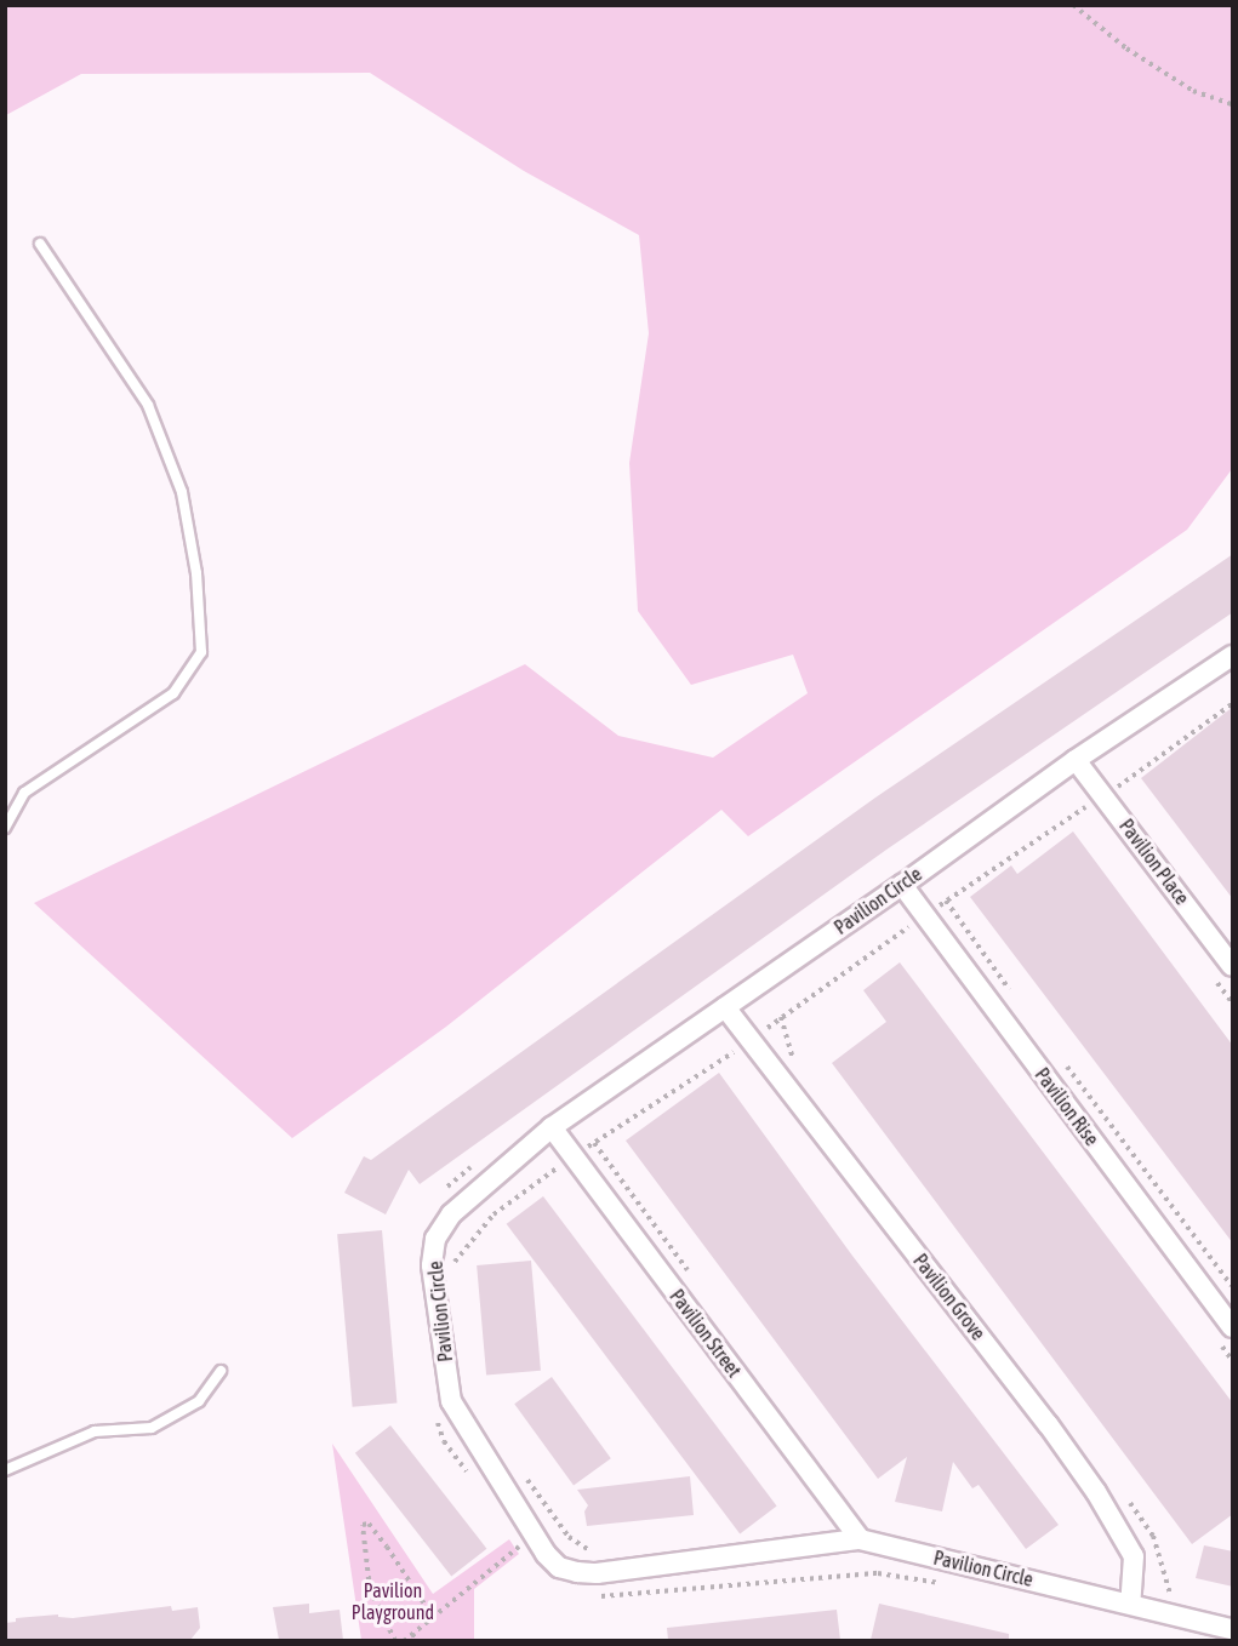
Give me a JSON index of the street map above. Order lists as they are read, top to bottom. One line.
{"streets":{"street":["Pavilion Place","Pavilion Circle","Pavilion Rise","Pavilion Grove","Pavilion Street"]},"crossings":[["Pavilion Place","Pavilion Circle"],["Pavilion Circle","Pavilion Rise"],["Pavilion Circle","Pavilion Grove"],["Pavilion Circle","Pavilion Street"]],"parks":["Pavilion Playground"]}
